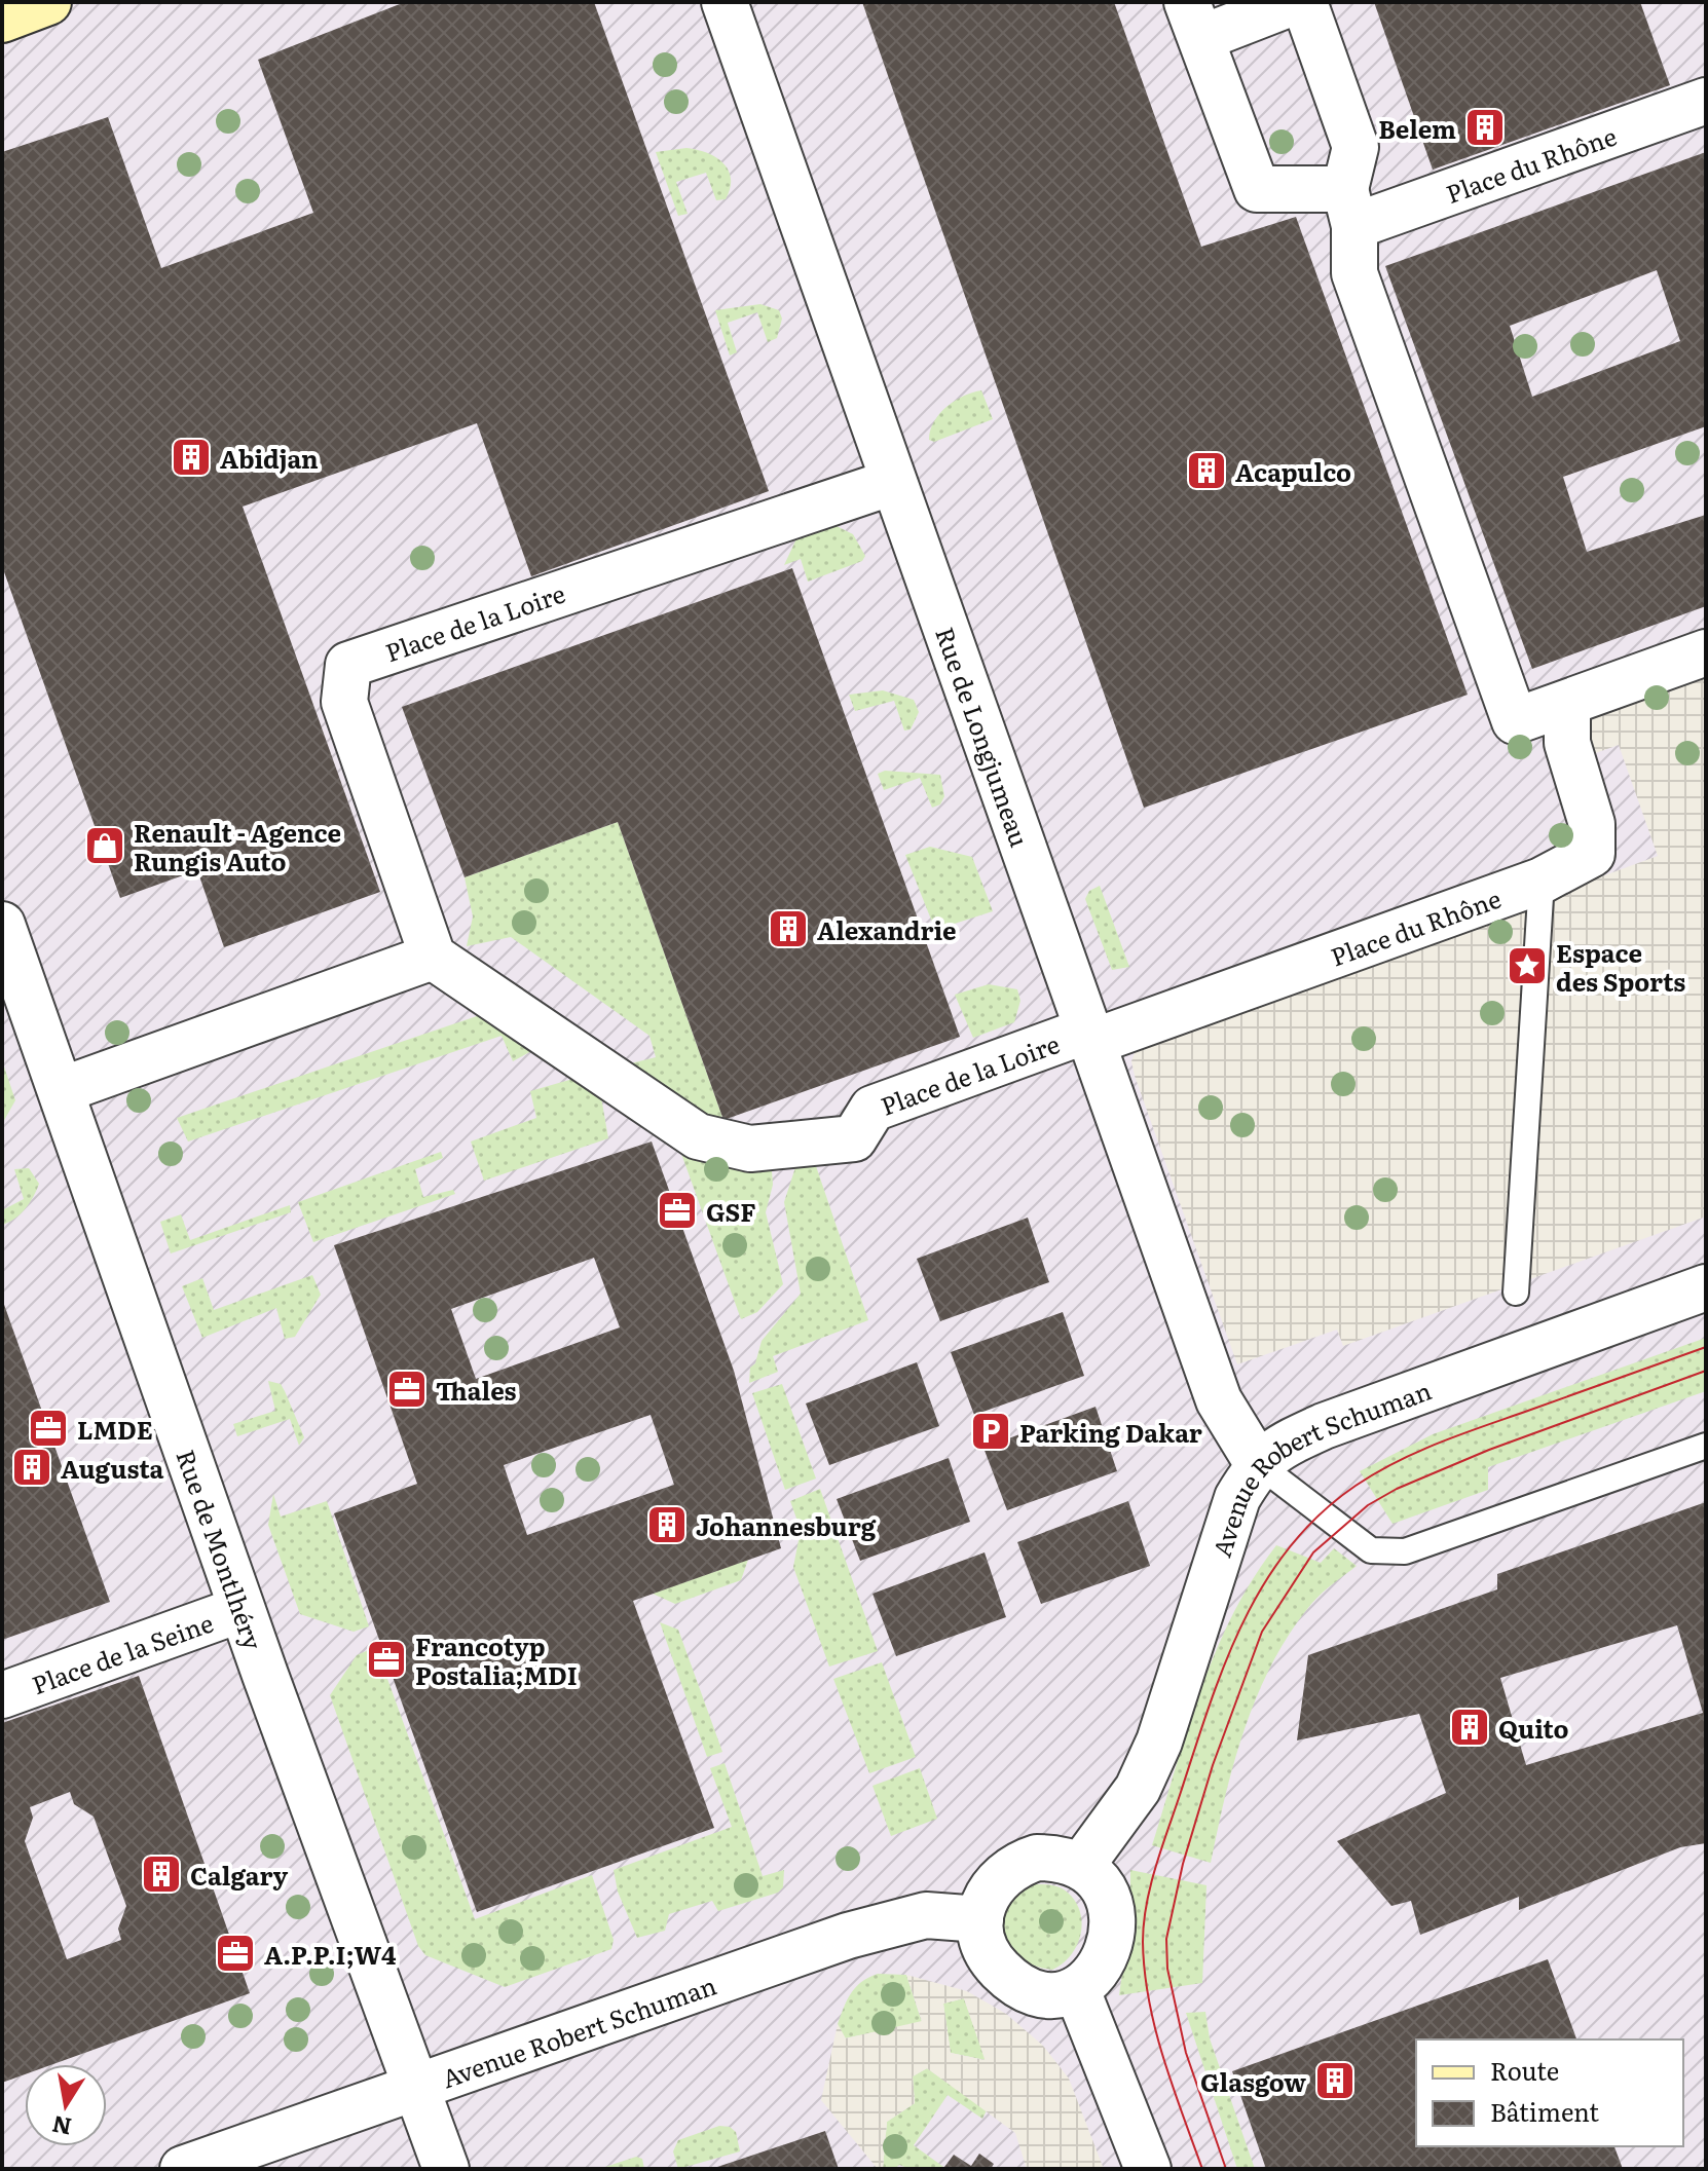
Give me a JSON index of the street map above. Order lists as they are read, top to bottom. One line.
{"streets":{"street":["Place du Rhône","Place de la Loire","Rue de Longjumeau","Avenue Robert Schuman","Rue de Montlhéry","Place de la Seine"]},"crossings":[["Place du Rhône","Place de la Loire"],["Place du Rhône","Rue de Longjumeau"],["Place de la Loire","Rue de Longjumeau"],["Rue de Longjumeau","Avenue Robert Schuman"],["Avenue Robert Schuman","Rue de Montlhéry"],["Rue de Montlhéry","Place de la Seine"]],"places":{"building":["Belem","Abidjan","Acapulco","Alexandrie","Augusta","Johannesburg","Quito","Calgary","Glasgow"],"shop":["Renault - Agence Rungis Auto"],"place":["Espace des Sports"],"office":["GSF","Thales","LMDE","Francotyp Postalia;MDI","A.P.P.I;W4"],"parking":["Parking Dakar"]},"legend":["Route","Bâtiment"],"north":"bottom"}
